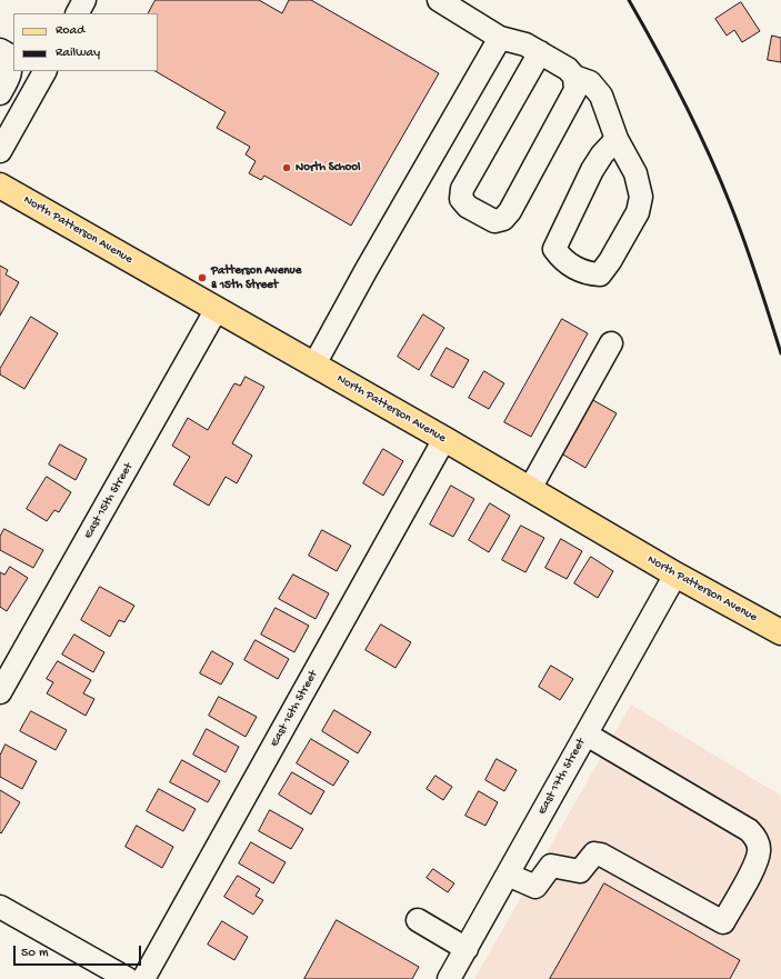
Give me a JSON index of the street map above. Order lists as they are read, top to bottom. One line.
{"streets":{"main road":["North Patterson Avenue"],"street":["East 15th Street","East 16th Street","East 17th Street"]},"crossings":[["North Patterson Avenue","East 15th Street"],["North Patterson Avenue","East 16th Street"],["North Patterson Avenue","East 17th Street"]],"places":["North School","Patterson Avenue & 15th Street"],"legend":["Road","Railway"],"scale_bar":"50 m"}
